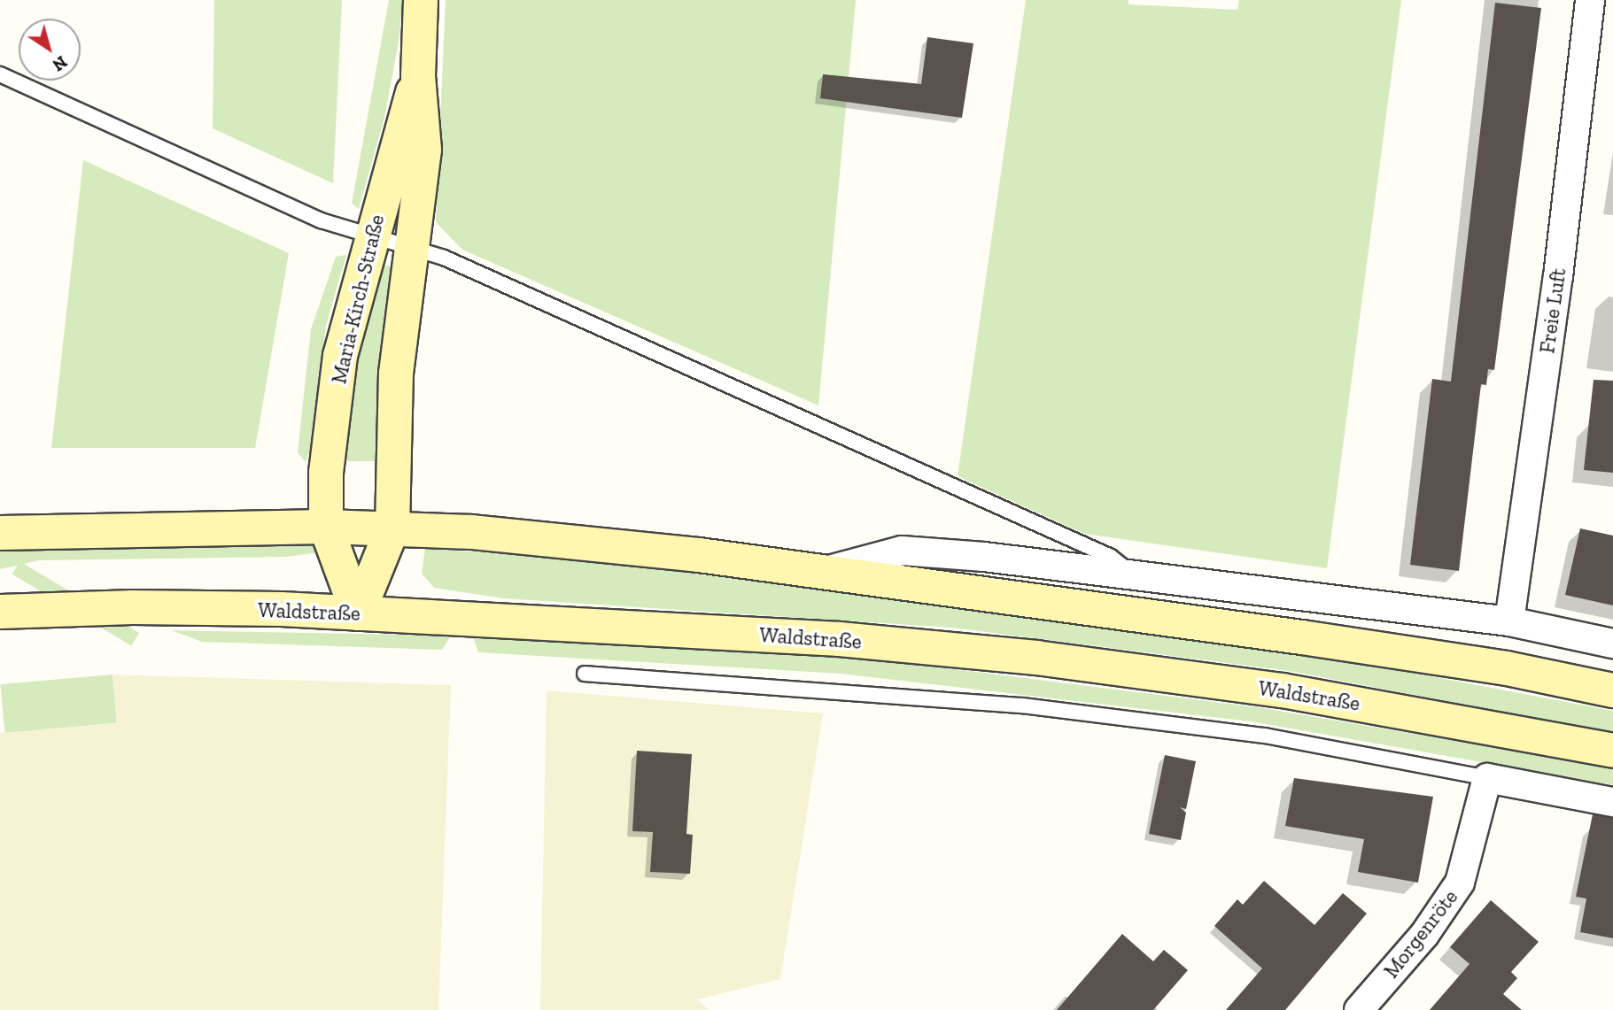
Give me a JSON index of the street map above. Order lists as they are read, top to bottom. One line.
{"streets":{"main road":["Maria-Kirch-Straße","Waldstraße"],"street":["Freie Luft","Morgenröte"]},"north":"bottom right"}
